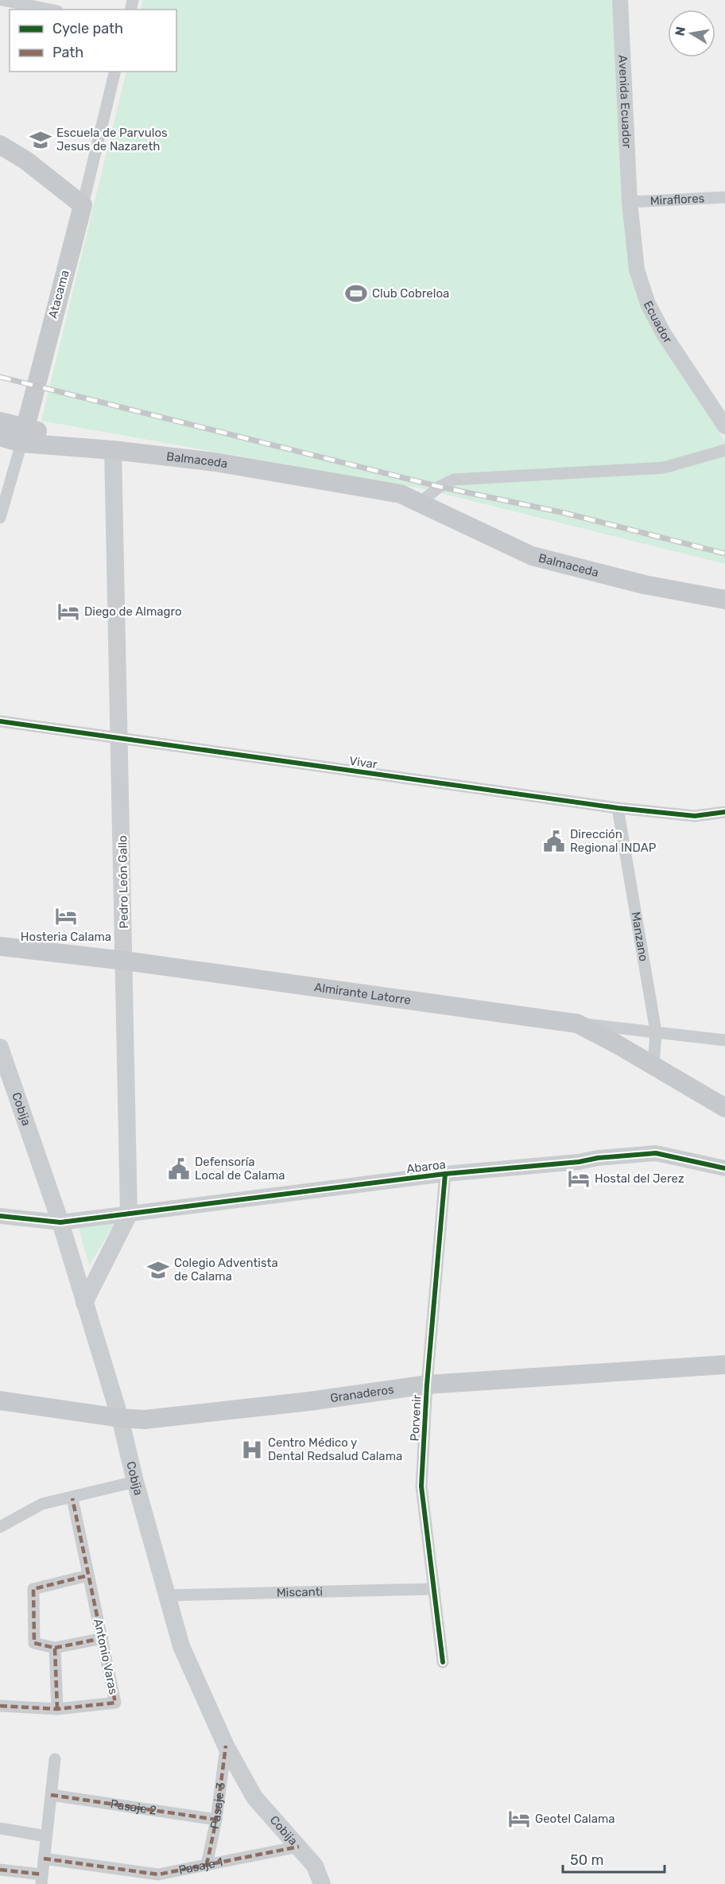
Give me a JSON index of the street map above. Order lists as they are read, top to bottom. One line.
{"streets":{"main road":["Atacama","Balmaceda","Pedro León Gallo","Almirante Latorre","Cobija","Granaderos"],"street":["Avenida Ecuador","Miraflores","Ecuador","Vivar","Manzano","Abaroa","Porvenir","Miscanti","Antonio Varas","Pasaje 3","Pasaje 2","Pasaje 1"]},"crossings":[["Avenida Ecuador","Miraflores"],["Avenida Ecuador","Ecuador"],["Miraflores","Ecuador"],["Atacama","Balmaceda"],["Balmaceda","Pedro León Gallo"],["Vivar","Pedro León Gallo"],["Vivar","Manzano"],["Pedro León Gallo","Almirante Latorre"],["Pedro León Gallo","Cobija"],["Pedro León Gallo","Abaroa"],["Manzano","Almirante Latorre"],["Cobija","Abaroa"],["Cobija","Granaderos"],["Cobija","Miscanti"],["Cobija","Pasaje 3"],["Cobija","Pasaje 1"],["Abaroa","Porvenir"],["Granaderos","Porvenir"],["Porvenir","Miscanti"],["Pasaje 3","Pasaje 2"],["Pasaje 3","Pasaje 1"]],"places":{"school or university":["Escuela de Parvulos Jesus de Nazareth","Colegio Adventista de Calama"],"sports":["Club Cobreloa"],"hotel":["Diego de Almagro","Hosteria Calama","Hostal del Jerez","Geotel Calama"],"public building":["Dirección Regional INDAP","Defensoría Local de Calama"],"hospital":["Centro Médico y Dental Redsalud Calama"]},"legend":["Cycle path","Path"],"scale_bar":"50 m","north":"left"}
